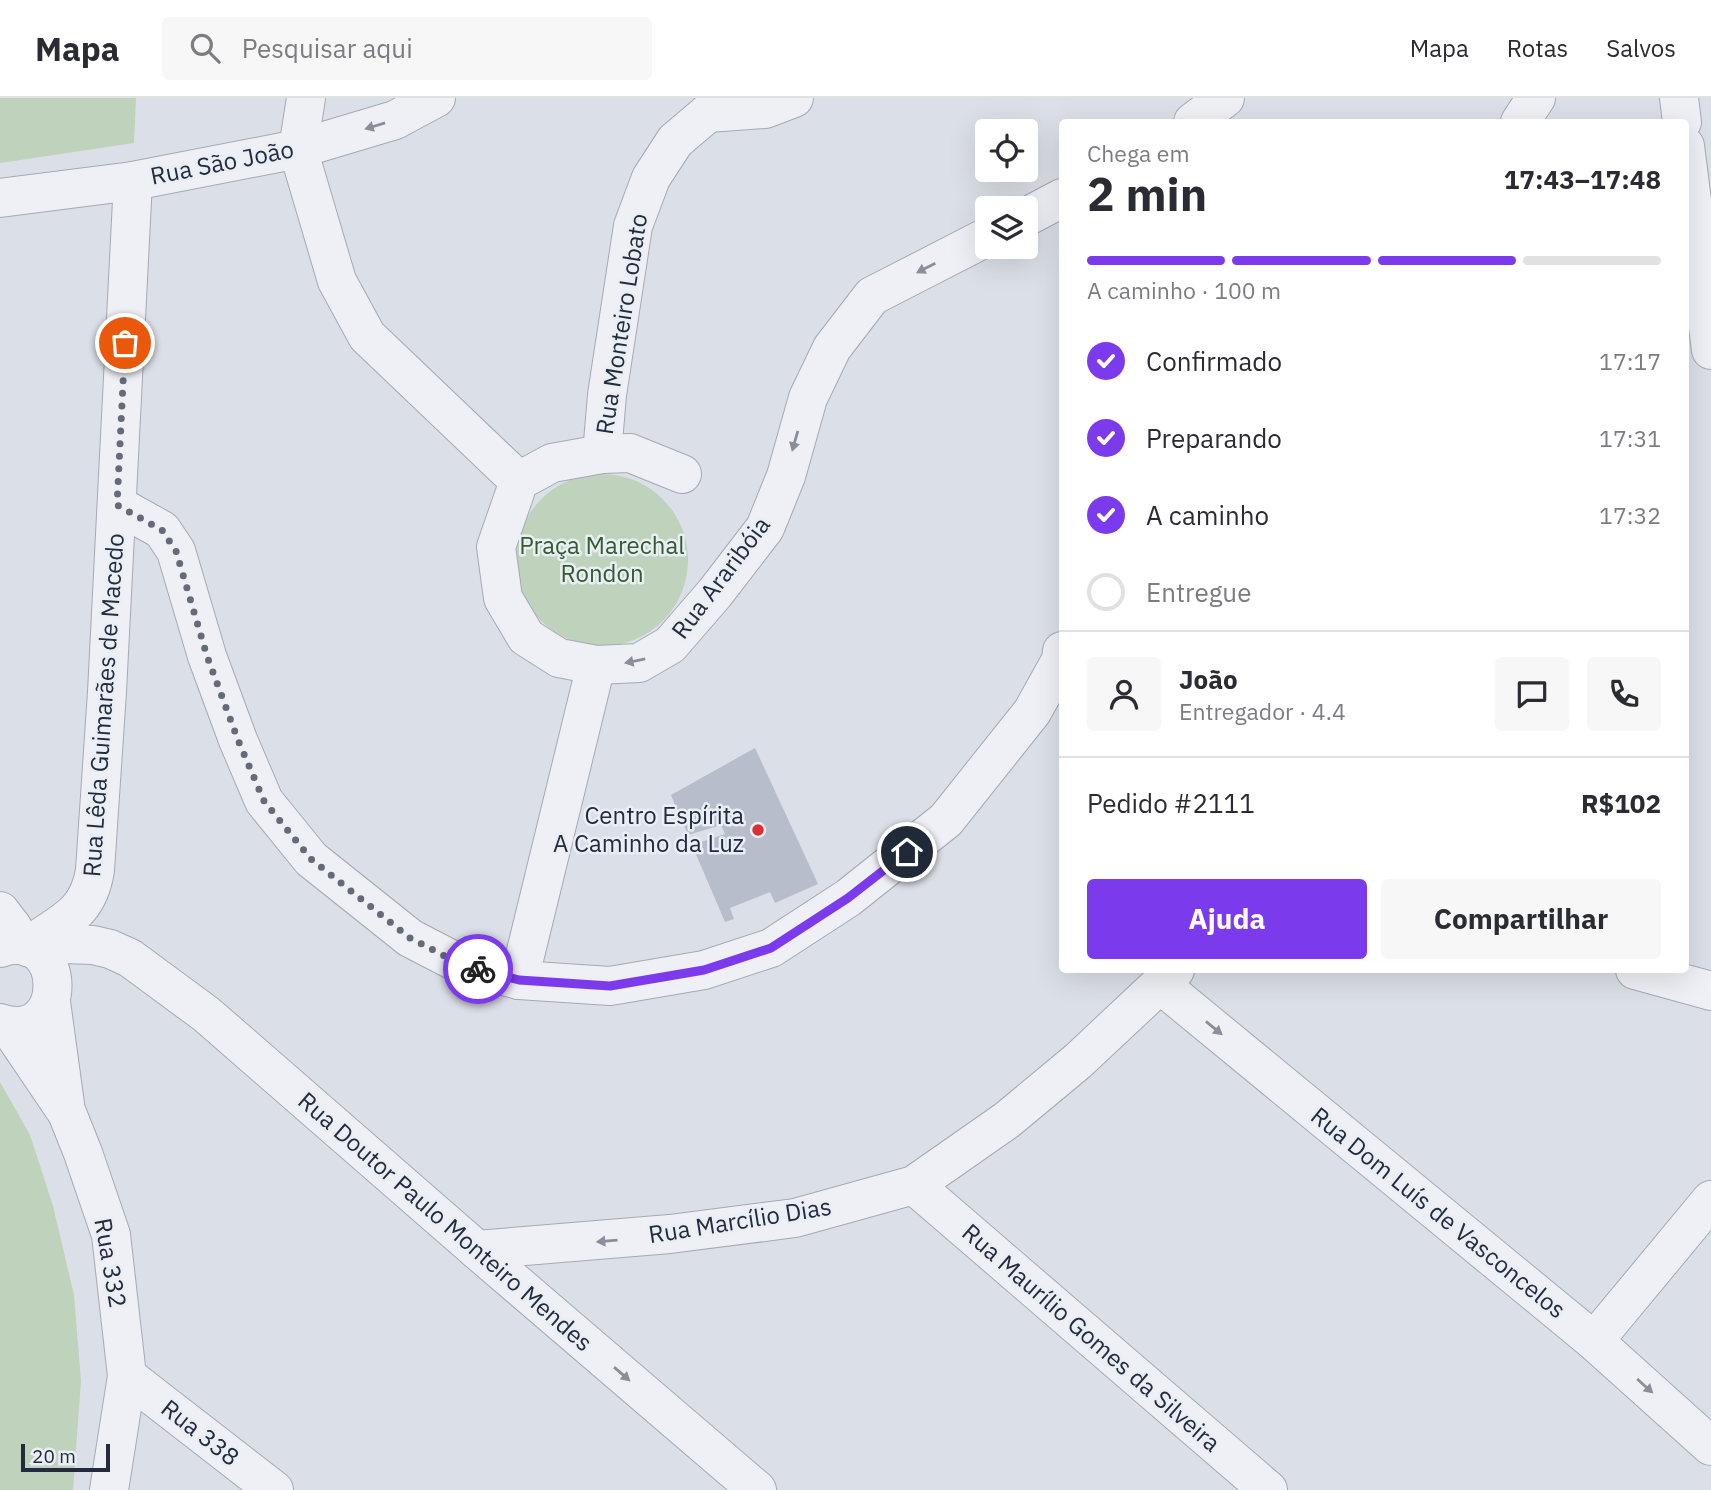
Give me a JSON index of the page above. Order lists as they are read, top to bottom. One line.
{"streets":{"street":["Rua São João","Rua Monteiro Lobato","Rua Araribóia","Rua Lêda Guimarães de Macedo","Rua Dom Luís de Vasconcelos","Rua Marcílio Dias","Rua Doutor Paulo Monteiro Mendes","Rua 332","Rua Maurílio Gomes da Silveira","Rua 338"]},"crossings":[["Rua São João","Rua Lêda Guimarães de Macedo"],["Rua Lêda Guimarães de Macedo","Rua Doutor Paulo Monteiro Mendes"],["Rua Lêda Guimarães de Macedo","Rua 332"],["Rua Dom Luís de Vasconcelos","Rua Marcílio Dias"],["Rua Marcílio Dias","Rua Doutor Paulo Monteiro Mendes"],["Rua Marcílio Dias","Rua Maurílio Gomes da Silveira"],["Rua Doutor Paulo Monteiro Mendes","Rua 332"],["Rua 332","Rua 338"]],"one_way":["Rua Araribóia","Rua Dom Luís de Vasconcelos","Rua Marcílio Dias","Rua Doutor Paulo Monteiro Mendes"],"parks":["Praça Marechal Rondon"],"places":["Centro Espírita A Caminho da Luz"],"scale_bar":"20 m","page":{"header":"Mapa","search":"Pesquisar aqui","nav":["Mapa","Rotas","Salvos"],"heading":["2 min","Chega em","17:43–17:48"],"panel":["João","Entregador · 4.4","Pedido #2111","R$102"],"bar":"A caminho · 100 m","list":[["Confirmado","17:17"],["Preparando","17:31"],["A caminho","17:32"],"Entregue"],"buttons":["Ajuda","Compartilhar"],"scale":"20 m"}}
